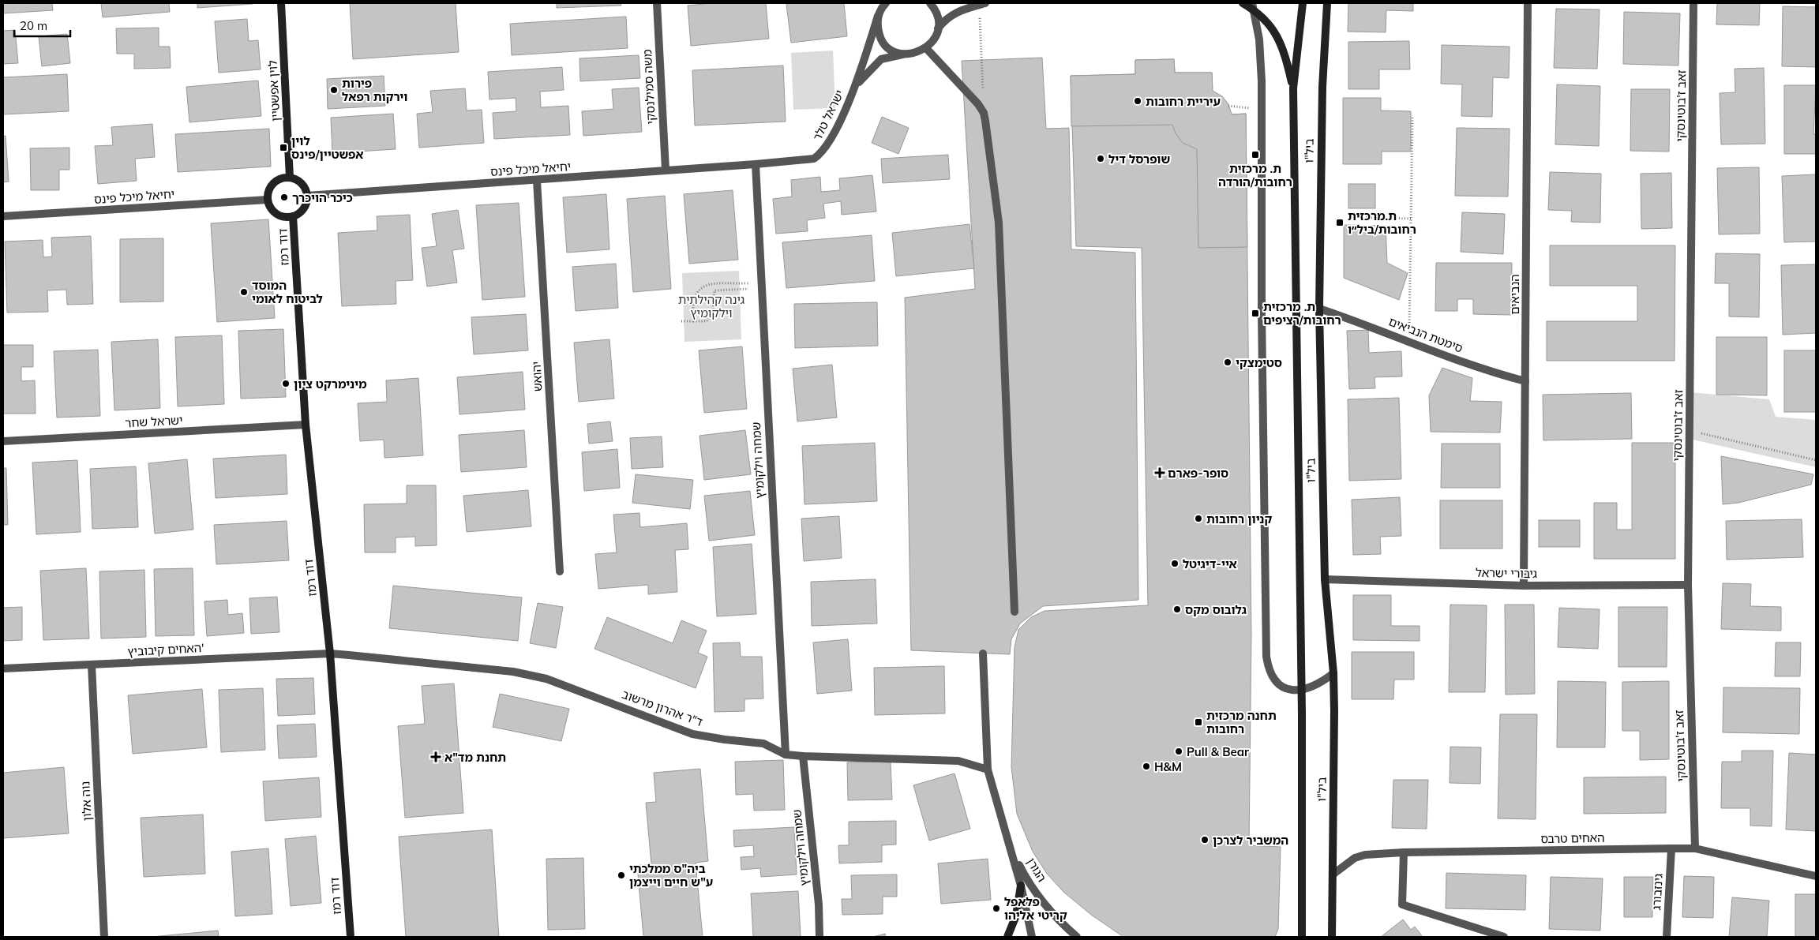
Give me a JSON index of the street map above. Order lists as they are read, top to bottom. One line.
{"streets":{"street":["משה סמילנסקי","לוין אפשטיין","זאב ז'בוטינסקי","ישראל טלר","ביל\"ו","יחיאל מיכל פינס","דוד רמז","הנביאים","סימטת הנביאים","יהואש","ישראל שחר","שמחה וילקומיץ","גיבורי ישראל","האחים קיבוביץ'","ד\"ר אהרון מרשוב","נוה אלון","האחים טרבס","הגורן","גינזבורג"]},"crossings":[["משה סמילנסקי","יחיאל מיכל פינס"],["לוין אפשטיין","יחיאל מיכל פינס"],["לוין אפשטיין","דוד רמז"],["זאב ז'בוטינסקי","גיבורי ישראל"],["זאב ז'בוטינסקי","האחים טרבס"],["ישראל טלר","יחיאל מיכל פינס"],["ישראל טלר","שמחה וילקומיץ"],["ביל\"ו","סימטת הנביאים"],["ביל\"ו","גיבורי ישראל"],["ביל\"ו","האחים טרבס"],["יחיאל מיכל פינס","דוד רמז"],["יחיאל מיכל פינס","יהואש"],["יחיאל מיכל פינס","שמחה וילקומיץ"],["דוד רמז","ישראל שחר"],["דוד רמז","האחים קיבוביץ'"],["דוד רמז","ד\"ר אהרון מרשוב"],["הנביאים","סימטת הנביאים"],["הנביאים","גיבורי ישראל"],["שמחה וילקומיץ","ד\"ר אהרון מרשוב"],["האחים קיבוביץ'","ד\"ר אהרון מרשוב"],["האחים קיבוביץ'","נוה אלון"],["ד\"ר אהרון מרשוב","הגורן"],["האחים טרבס","גינזבורג"]],"parks":["גינה קהילתית וילקומיץ"],"places":{"other":["פירות וירקות רפאל","עיריית רחובות","שופרסל דיל","כיכר הויכרך","המוסד לביטוח לאומי","סטימצקי","מינימרקט ציון","קניון רחובות","איי-דיגיטל","גלובוס מקס","Pull & Bear","H&M","המשביר לצרכן","ביה\"ס ממלכתי ע\"ש חיים וייצמן","פלאפל קריטי אליהו"],"transit":["לוין אפשטיין/פינס","ת. מרכזית רחובות/הורדה","ת.מרכזית רחובות/ביל״ו","ת. מרכזית רחובות/רציפים","תחנה מרכזית רחובות"],"health":["סופר-פארם","תחנת מד\"א"]},"scale_bar":"20 m"}
